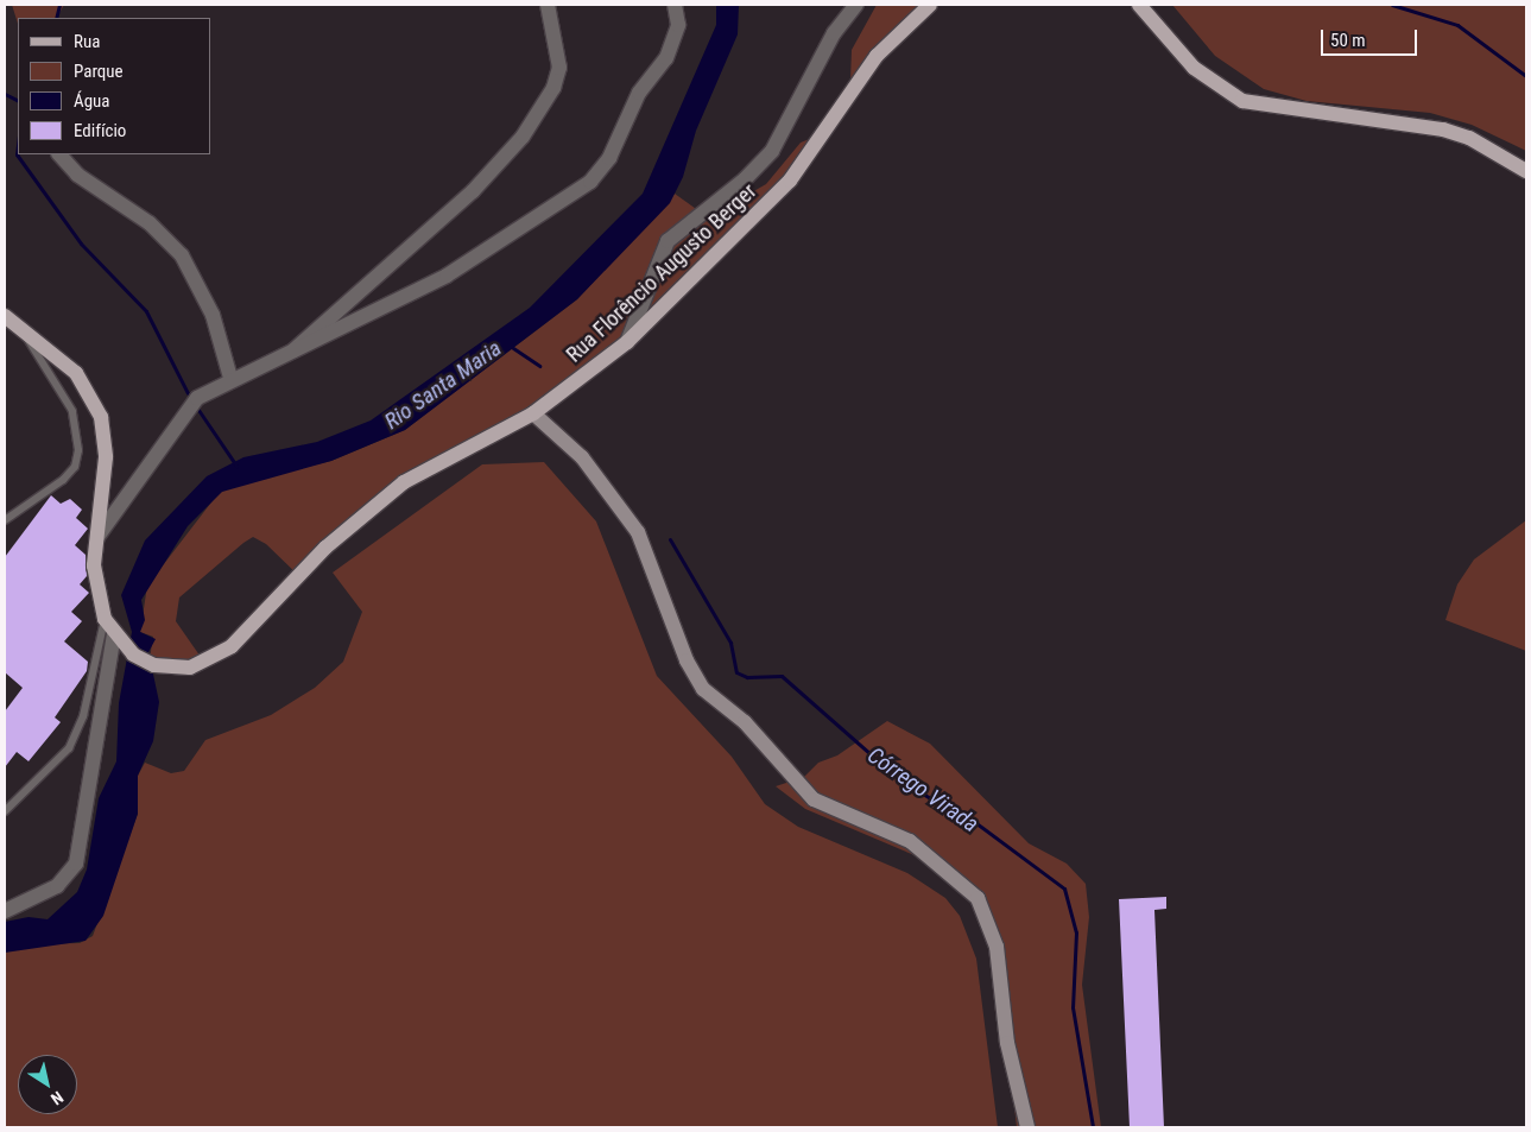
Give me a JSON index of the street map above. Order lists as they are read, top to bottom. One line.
{"streets":{"main road":["Rua Florêncio Augusto Berger"]},"water":["Rio Santa Maria","Córrego Virada"],"legend":["Rua","Parque","Água","Edifício"],"scale_bar":"50 m","north":"bottom right"}
